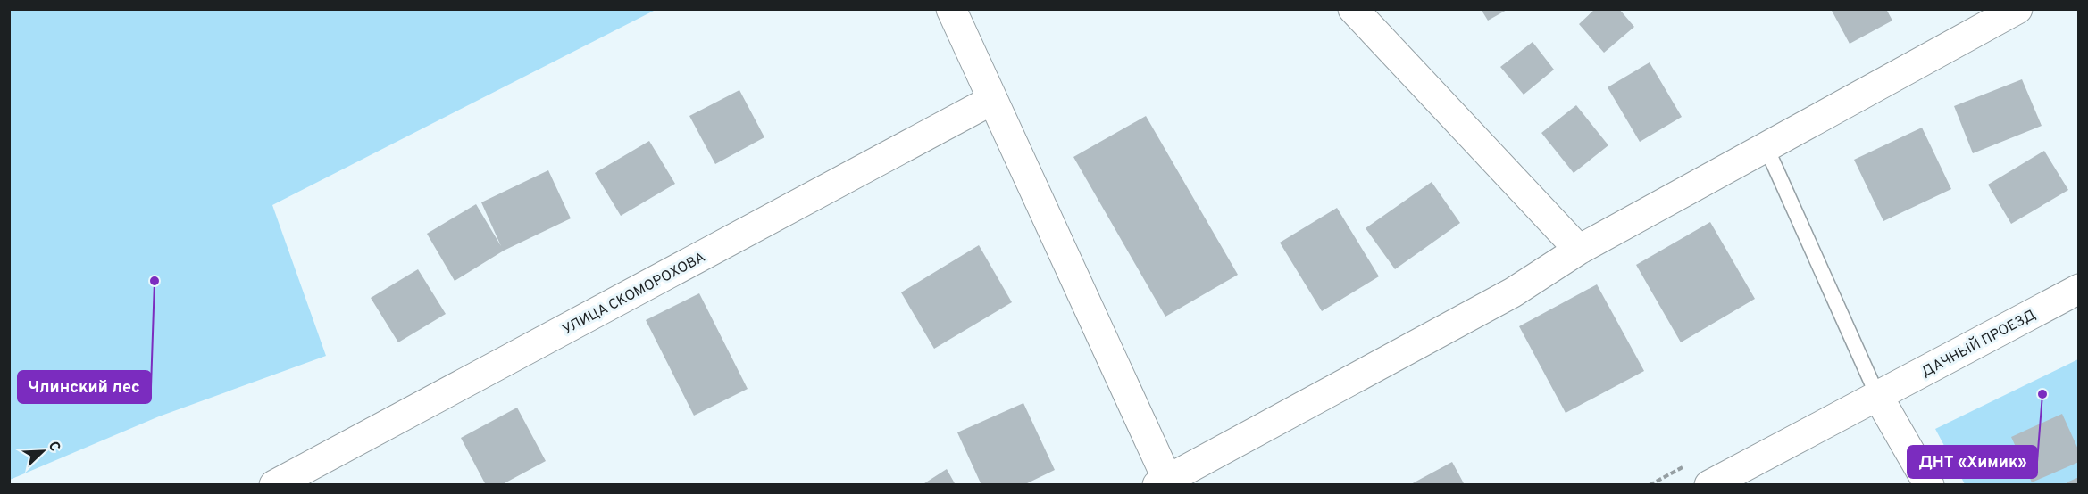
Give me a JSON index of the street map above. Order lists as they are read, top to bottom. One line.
{"streets":{"street":["УЛИЦА СКОМОРОХОВА","ДАЧНЫЙ ПРОЕЗД"]},"places":["Члинский лес","ДНТ «Химик»"],"north":"top right"}
